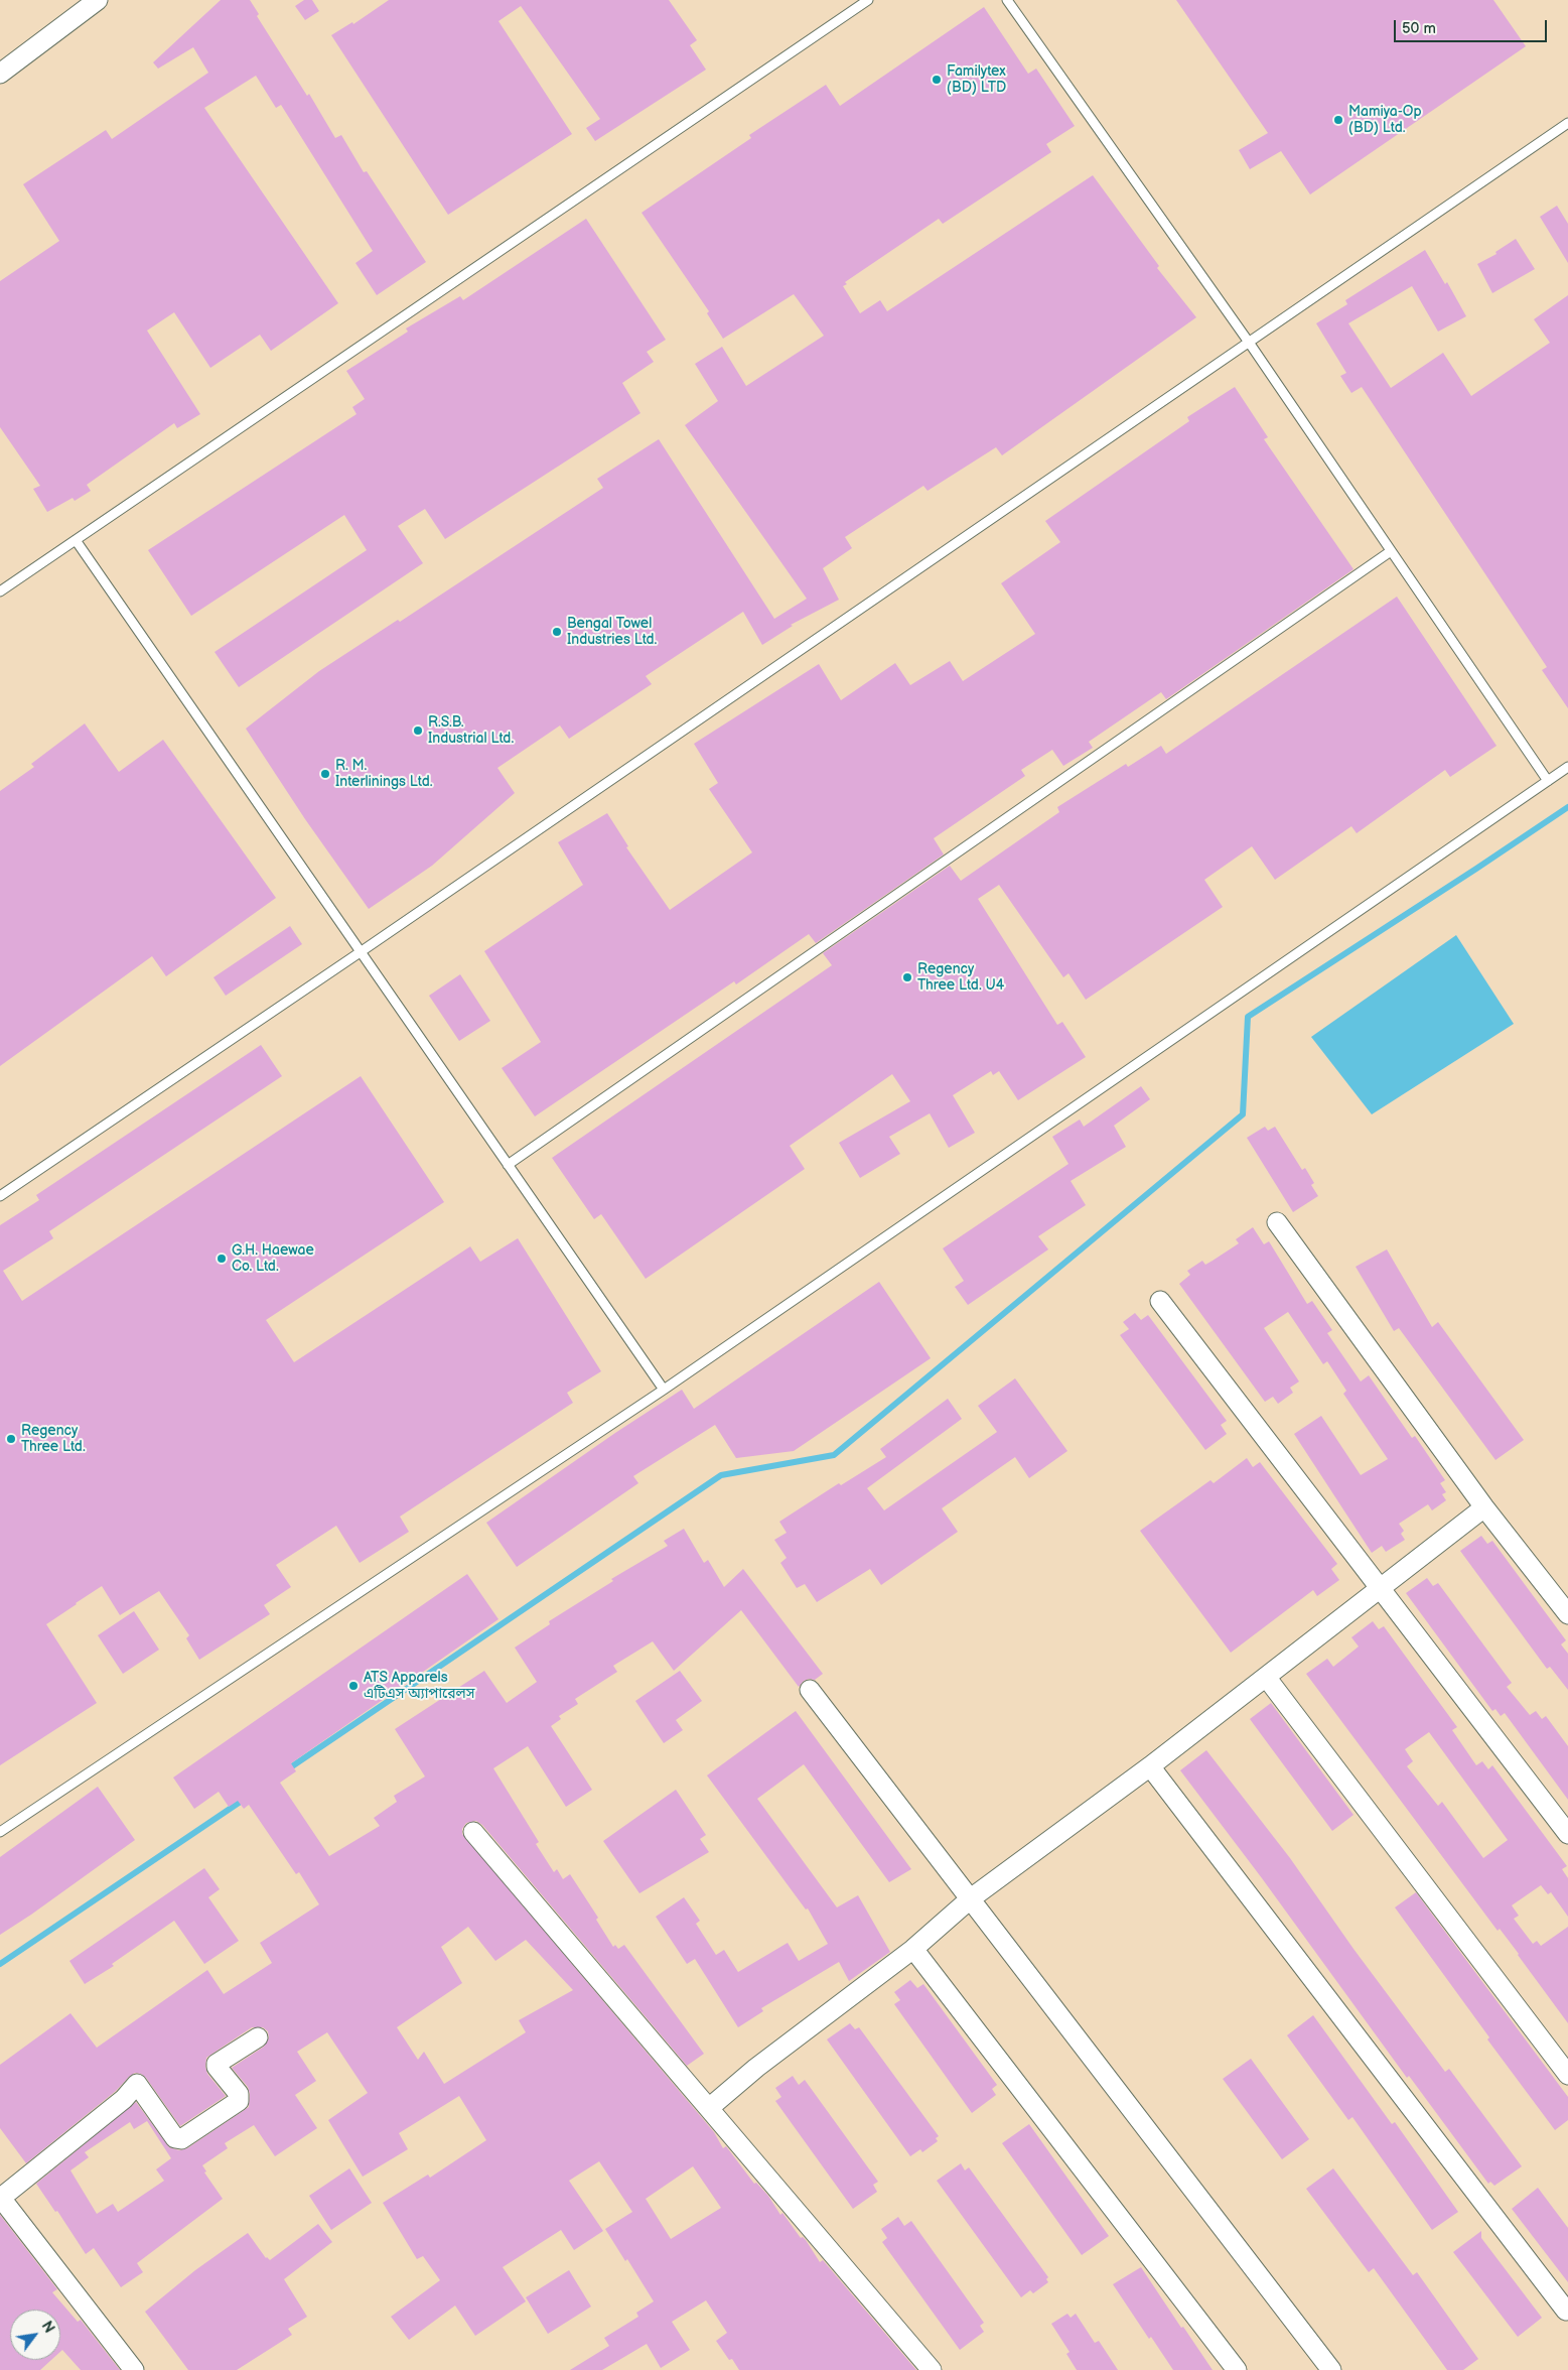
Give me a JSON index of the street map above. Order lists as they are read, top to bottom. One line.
{"places":["Familytex (BD) LTD","Mamiya-Op (BD) Ltd.","Bengal Towel Industries Ltd.","R.S.B. Industrial Ltd.","R. M. Interlinings Ltd.","Regency Three Ltd. U4","G.H. Haewae Co. Ltd.","Regency Three Ltd.","ATS Apparels এটিএস অ্যাপারেলস"],"scale_bar":"50 m","north":"top right"}
